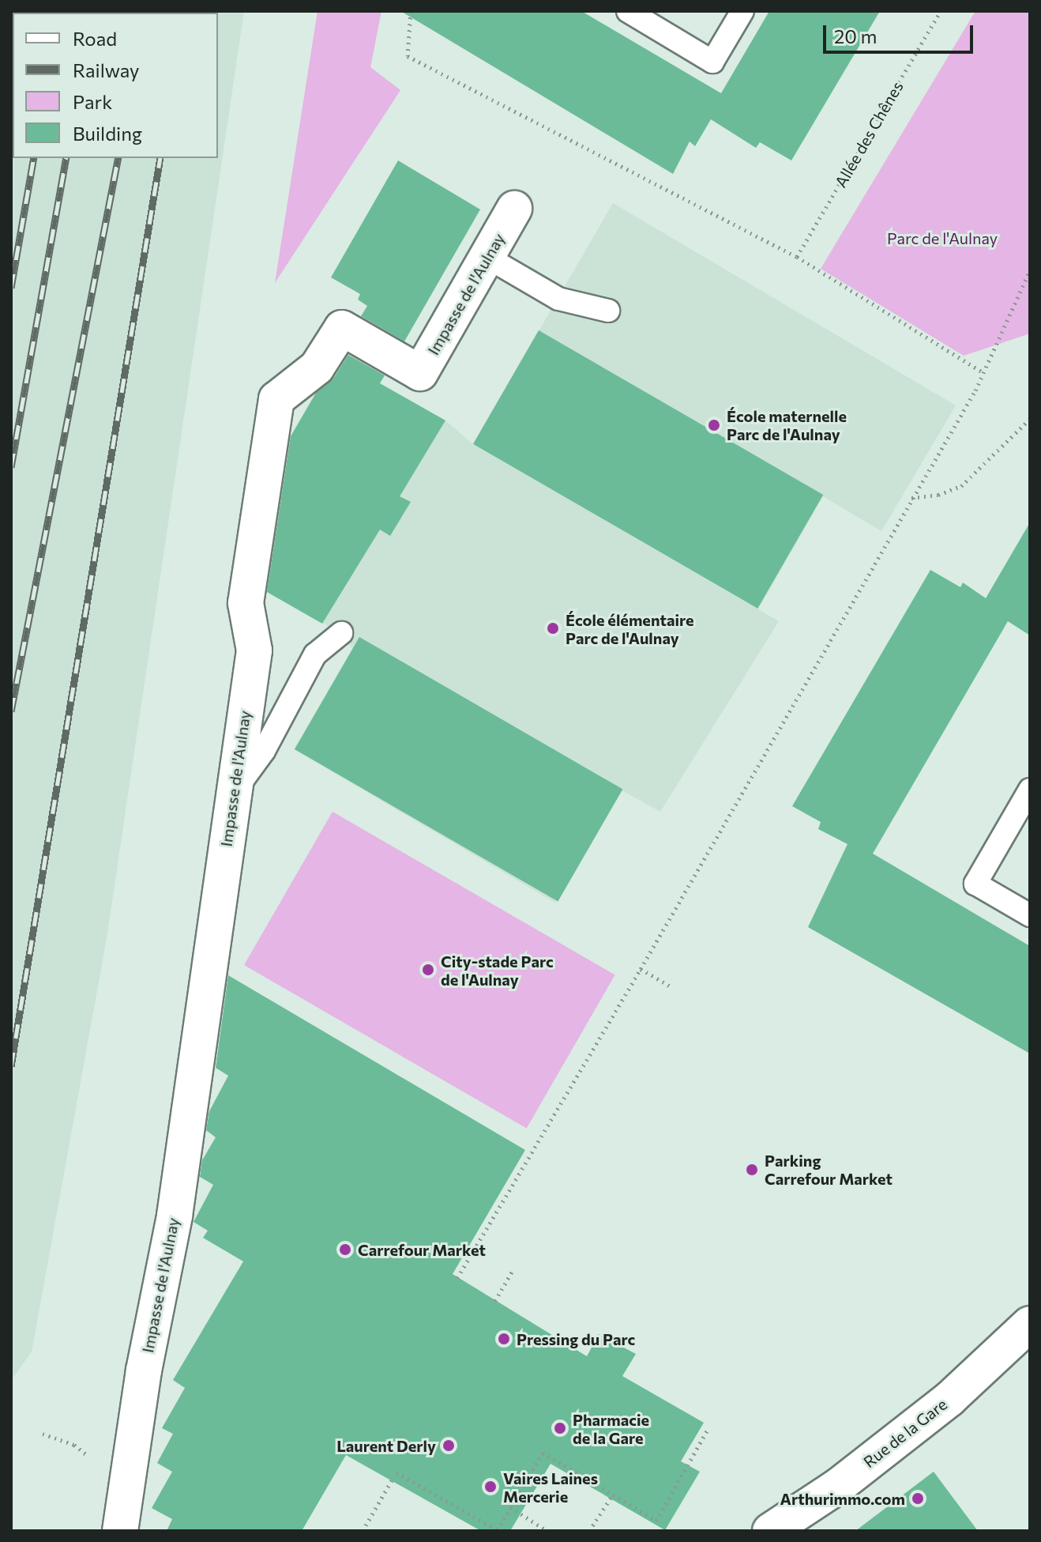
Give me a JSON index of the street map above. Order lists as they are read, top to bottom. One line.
{"streets":{"street":["Impasse de l'Aulnay","Rue de la Gare"],"path":["Allée des Chênes"]},"parks":["Parc de l'Aulnay"],"places":["École maternelle Parc de l'Aulnay","École élémentaire Parc de l'Aulnay","City-stade Parc de l'Aulnay","Parking Carrefour Market","Carrefour Market","Pressing du Parc","Pharmacie de la Gare","Laurent Derly","Vaires Laines Mercerie","Arthurimmo.com"],"legend":["Road","Railway","Park","Building"],"scale_bar":"20 m"}
